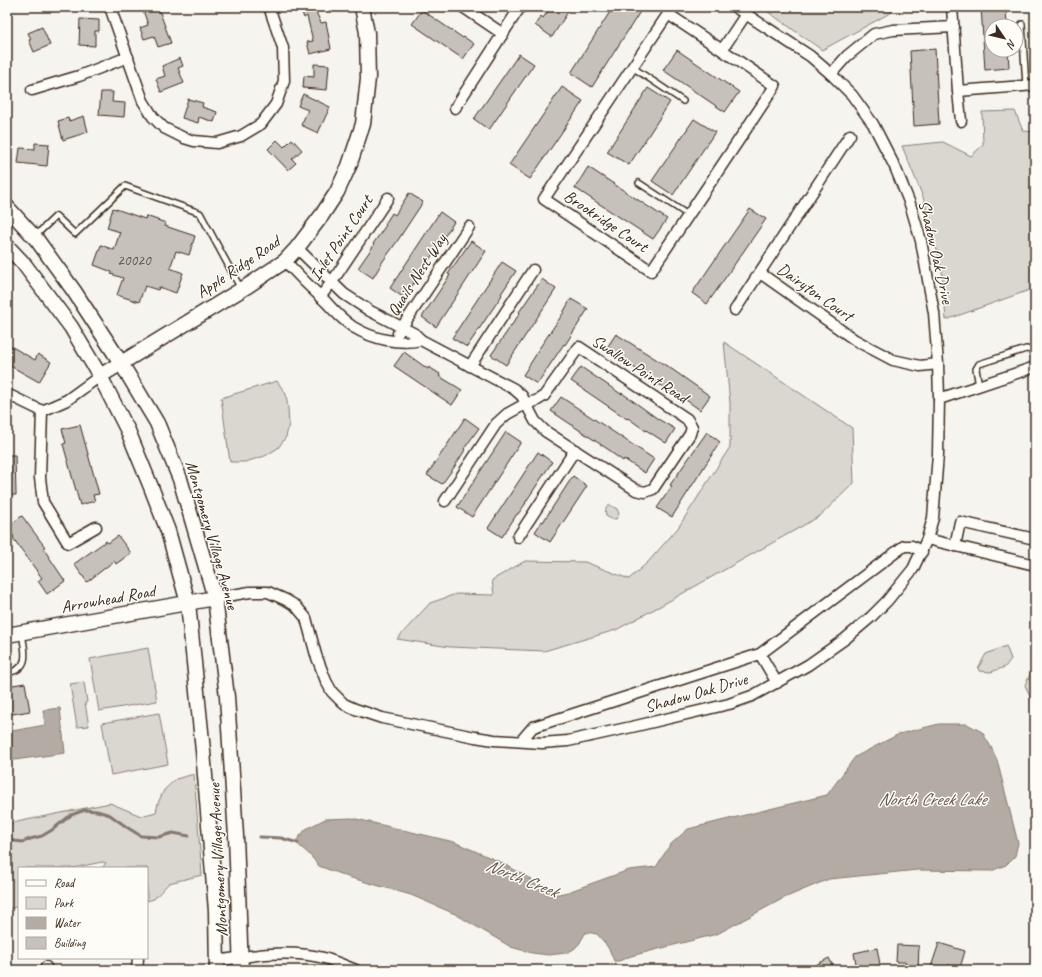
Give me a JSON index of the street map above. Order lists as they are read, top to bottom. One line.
{"streets":{"main road":["Apple Ridge Road","Montgomery Village Avenue","Arrowhead Road"],"street":["Brookridge Court","Inlet Point Court","Shadow Oak Drive","Quails Nest Way","Dairyton Court","Swallow Point Road"]},"crossings":[["Inlet Point Court","Swallow Point Road"],["Shadow Oak Drive","Dairyton Court"],["Shadow Oak Drive","Montgomery Village Avenue"],["Shadow Oak Drive","Arrowhead Road"],["Apple Ridge Road","Swallow Point Road"],["Apple Ridge Road","Montgomery Village Avenue"],["Quails Nest Way","Swallow Point Road"],["Montgomery Village Avenue","Arrowhead Road"]],"water":["North Creek Lake","North Creek"],"house_numbers":["20020"],"legend":["Road","Park","Water","Building"],"north":"bottom right"}
